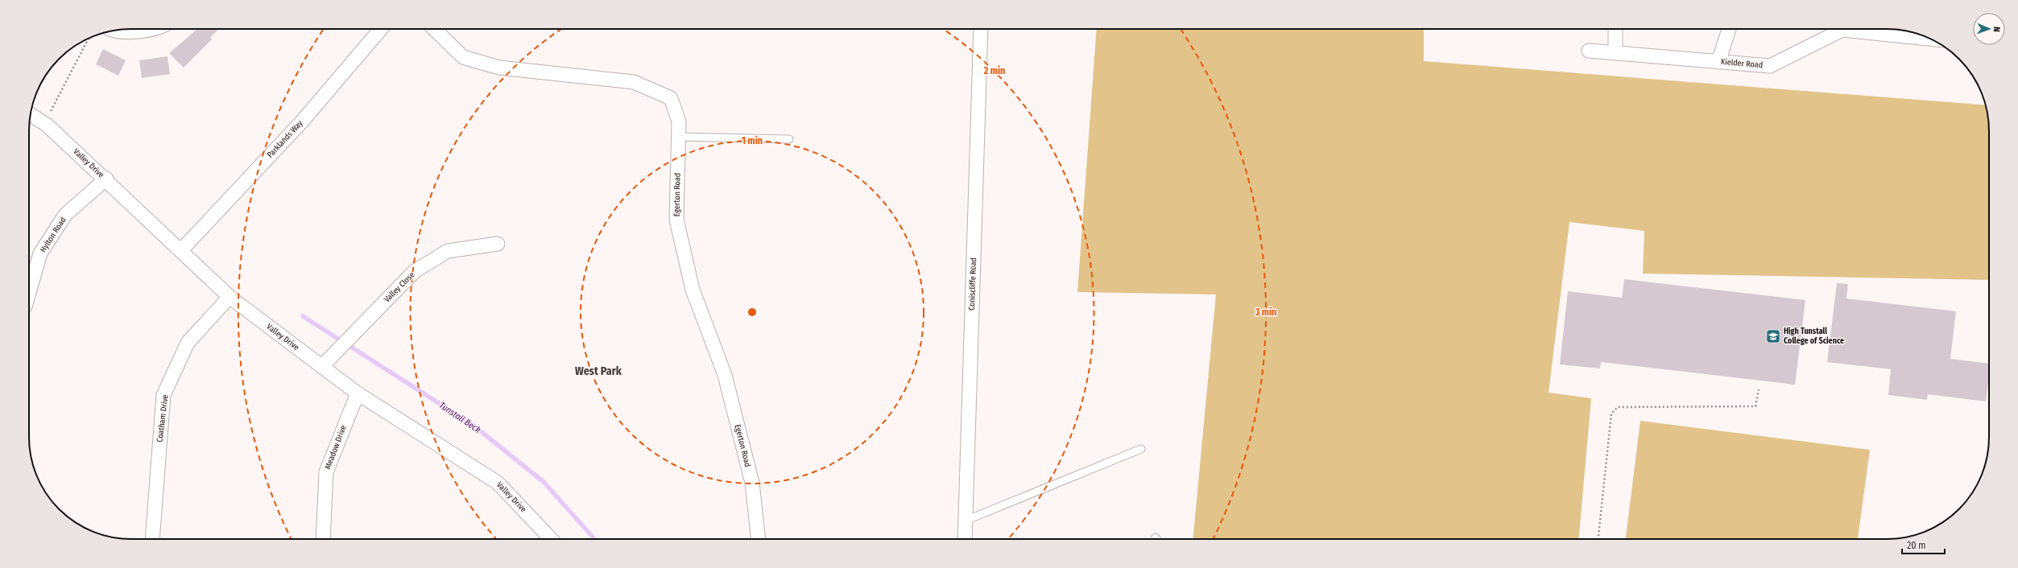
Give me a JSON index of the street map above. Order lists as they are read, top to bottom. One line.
{"streets":{"street":["Kielder Road","Parklands Way","Valley Drive","Egerton Road","Hylton Road","Coniscliffe Road","Valley Close","Coatham Drive","Meadow Drive"]},"crossings":[["Parklands Way","Valley Drive"],["Valley Drive","Hylton Road"],["Valley Drive","Valley Close"],["Valley Drive","Coatham Drive"],["Valley Drive","Meadow Drive"]],"districts":["West Park"],"water":["Tunstall Beck"],"places":{"school or university":["High Tunstall College of Science"]},"scale_bar":"20 m","north":"right","rings":["2 min","1 min","3 min"]}
